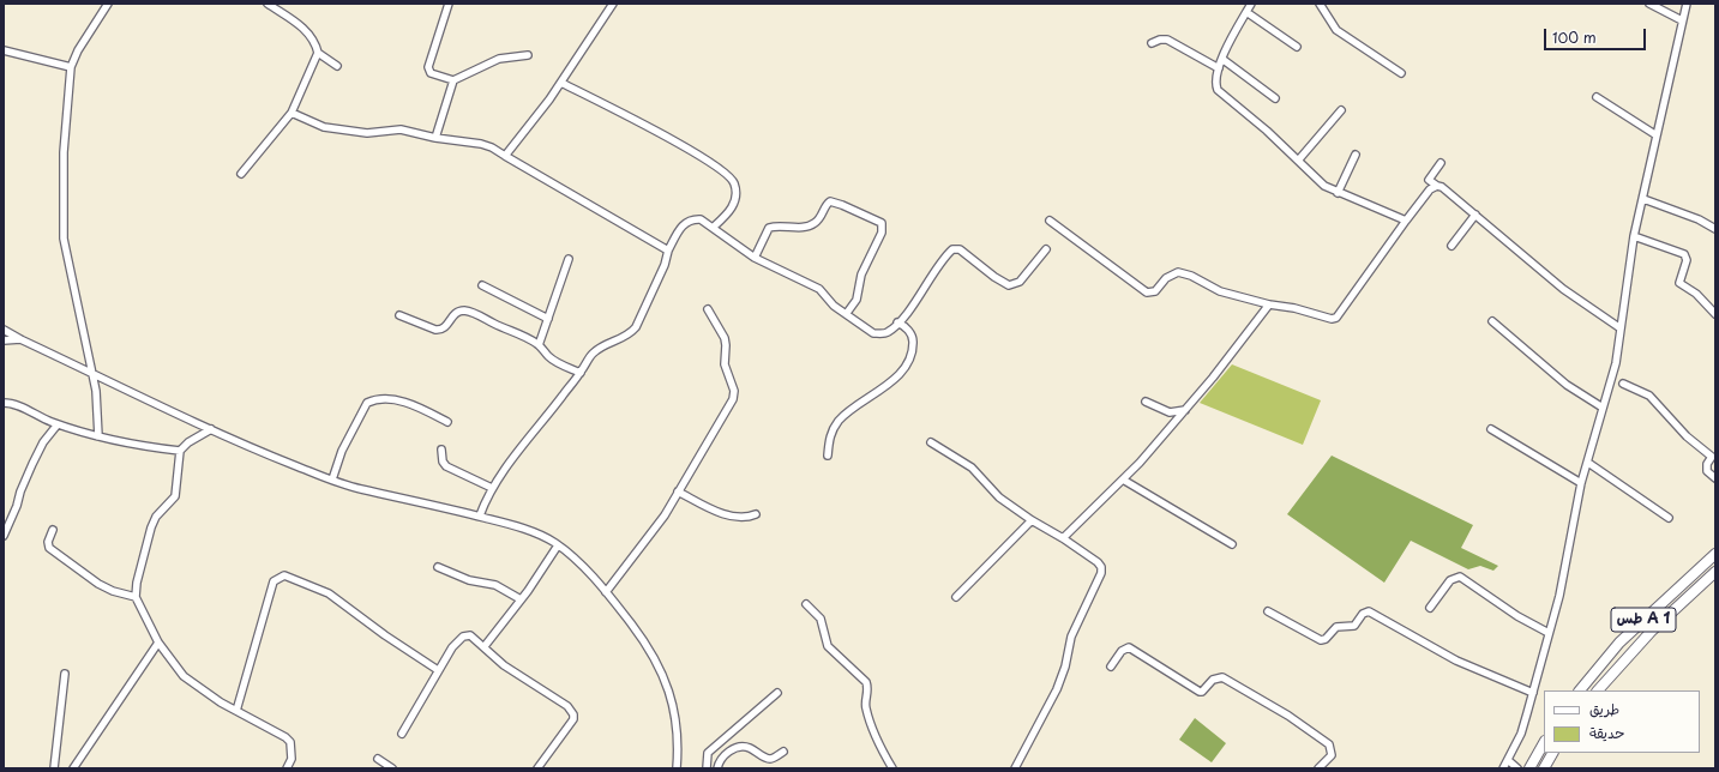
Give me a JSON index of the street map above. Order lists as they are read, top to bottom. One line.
{"streets":{"highway":["طس A 1"]},"legend":["طريق","حديقة"],"scale_bar":"100 m"}
